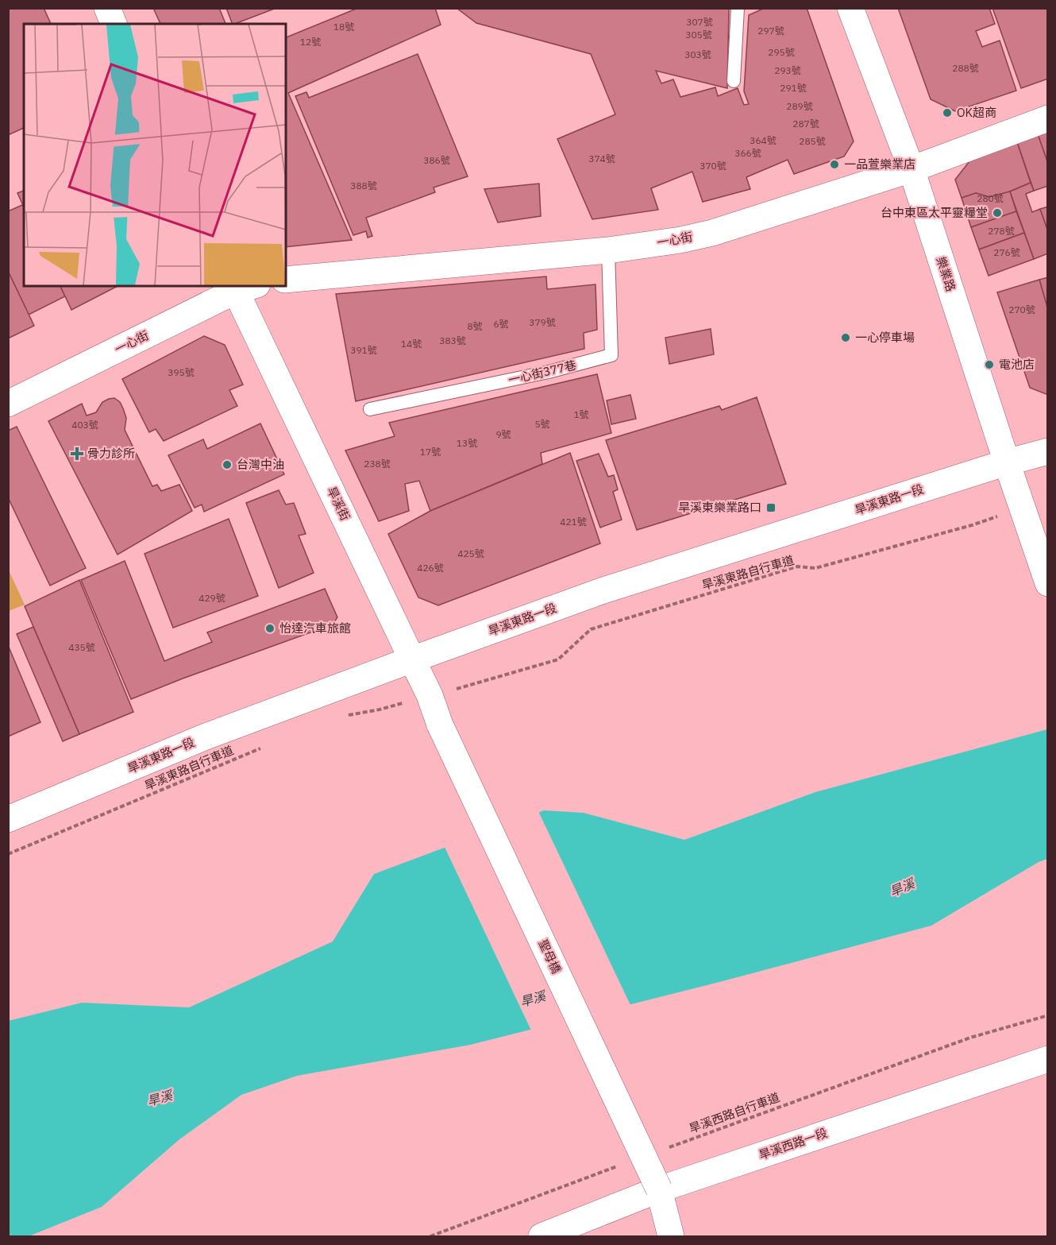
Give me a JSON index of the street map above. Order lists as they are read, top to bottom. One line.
{"streets":{"street":["一心街","樂業路","旱溪東路一段","旱溪街","聖母橋","旱溪西路一段"],"lane":["一心街377巷"],"path":["旱溪東路自行車道","旱溪西路自行車道"]},"crossings":[["一心街","樂業路"],["一心街","一心街377巷"],["一心街","旱溪街"],["樂業路","旱溪東路一段"],["樂業路","旱溪東路自行車道"],["旱溪東路一段","旱溪街"],["旱溪街","聖母橋"],["聖母橋","旱溪西路一段"]],"water":["旱溪"],"places":{"other":["OK超商","一品萱樂業店","台中東區太平靈糧堂","一心停車場","電池店","台灣中油","怡達汽車旅館"],"health":["骨力診所"],"transit":["旱溪東樂業路口"]},"house_numbers":["307號","18號","297號","305號","12號","295號","303號","288號","293號","291號","289號","287號","364號","285號","366號","374號","386號","370號","388號","280號","278號","276號","270號","379號","6號","8號","383號","14號","391號","395號","1號","5號","403號","9號","13號","17號","238號","421號","425號","426號","429號","435號"]}
